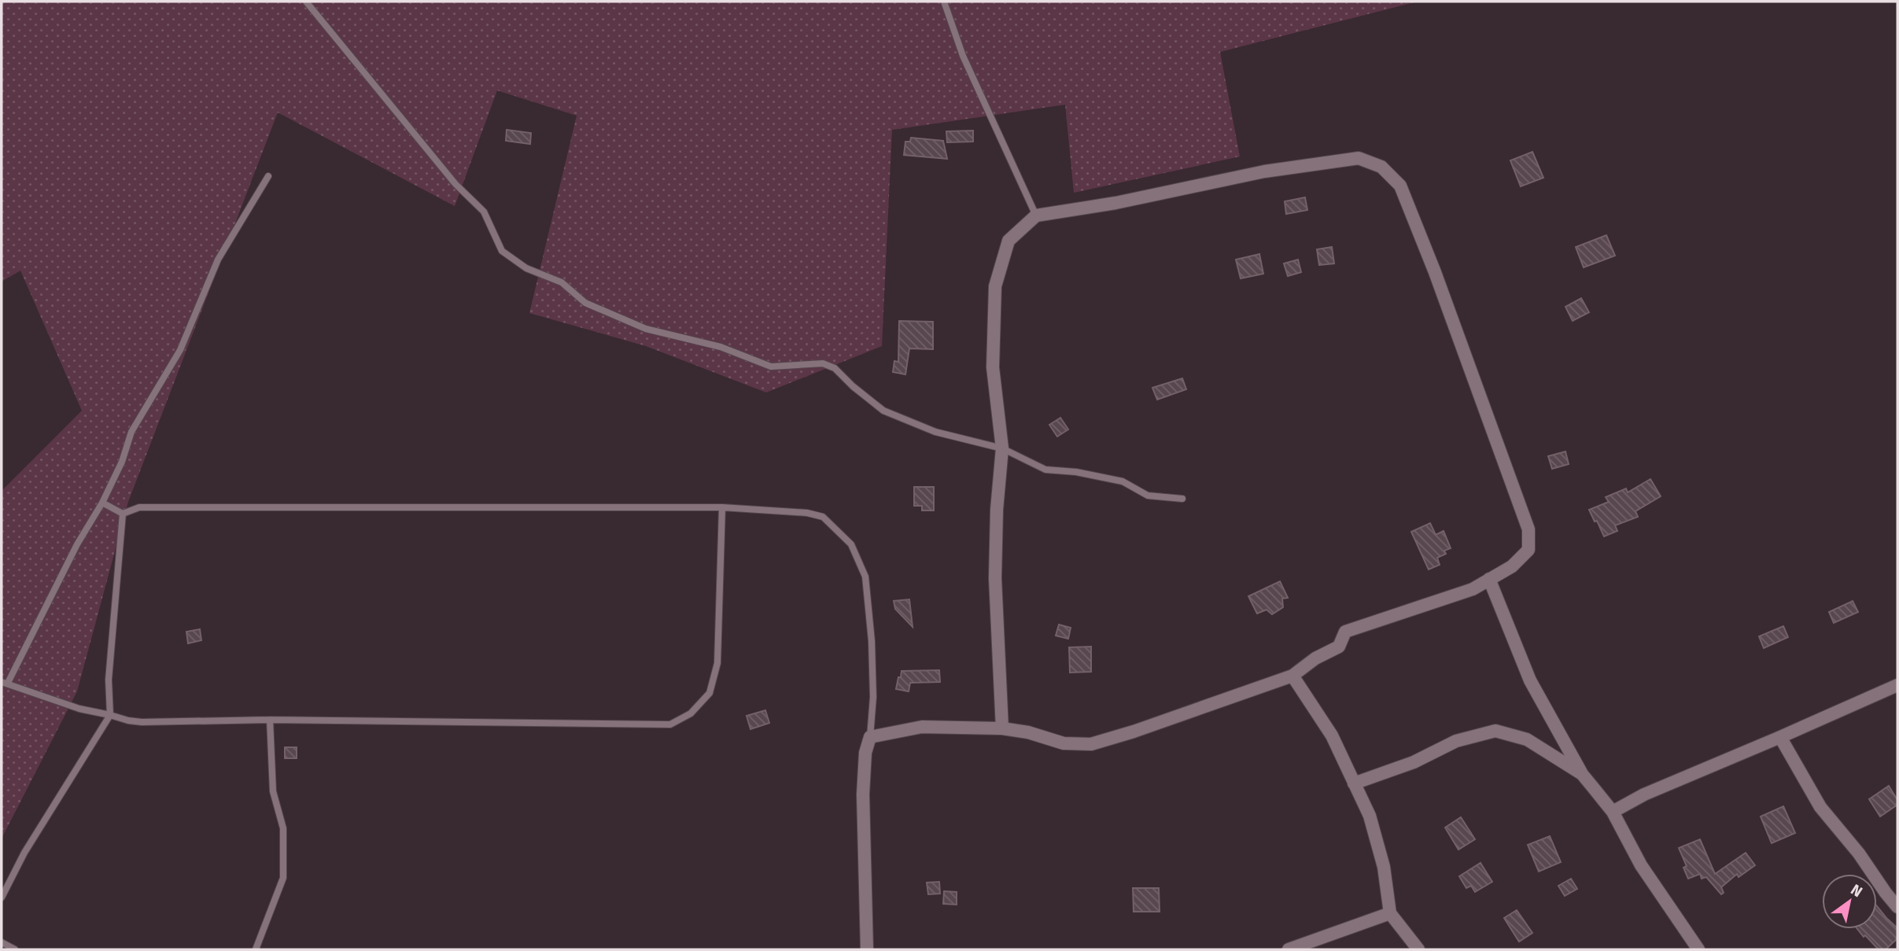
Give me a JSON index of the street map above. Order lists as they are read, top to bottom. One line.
{"north":"top right"}
